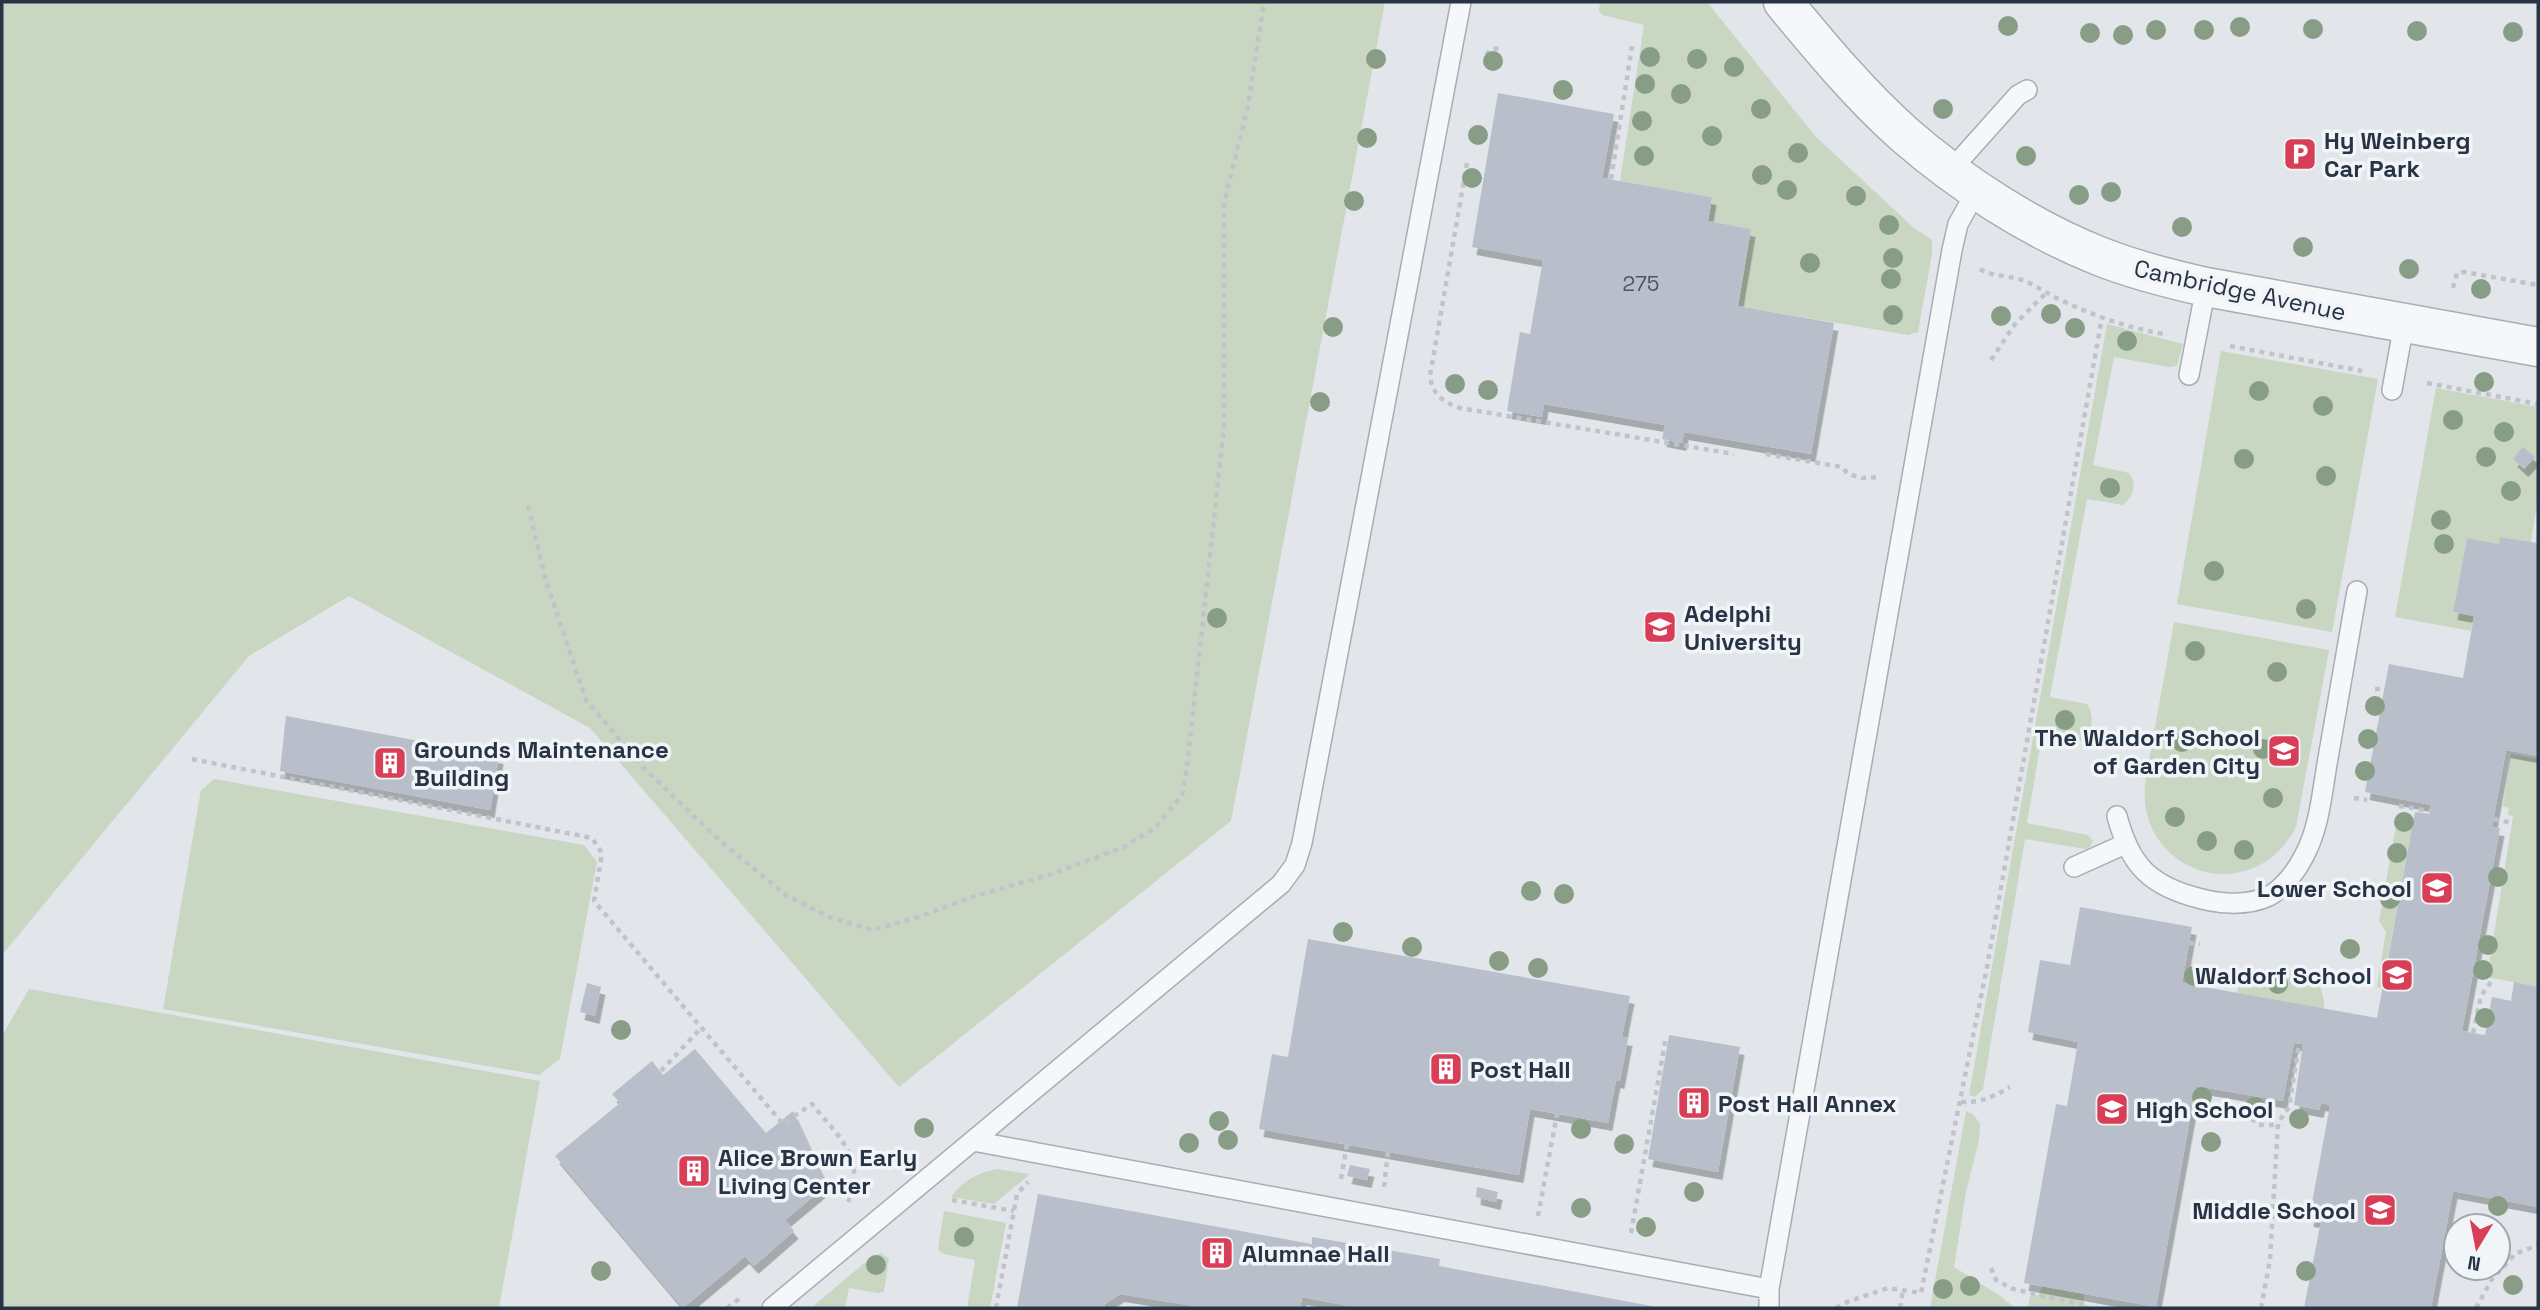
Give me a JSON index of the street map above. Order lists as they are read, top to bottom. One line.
{"streets":{"street":["Cambridge Avenue"]},"places":{"parking":["Hy Weinberg Car Park"],"school or university":["Adelphi University","The Waldorf School of Garden City","Lower School","Waldorf School","High School","Middle School"],"building":["Grounds Maintenance Building","Post Hall","Post Hall Annex","Alice Brown Early Living Center","Alumnae Hall"]},"house_numbers":["275"],"north":"bottom"}
